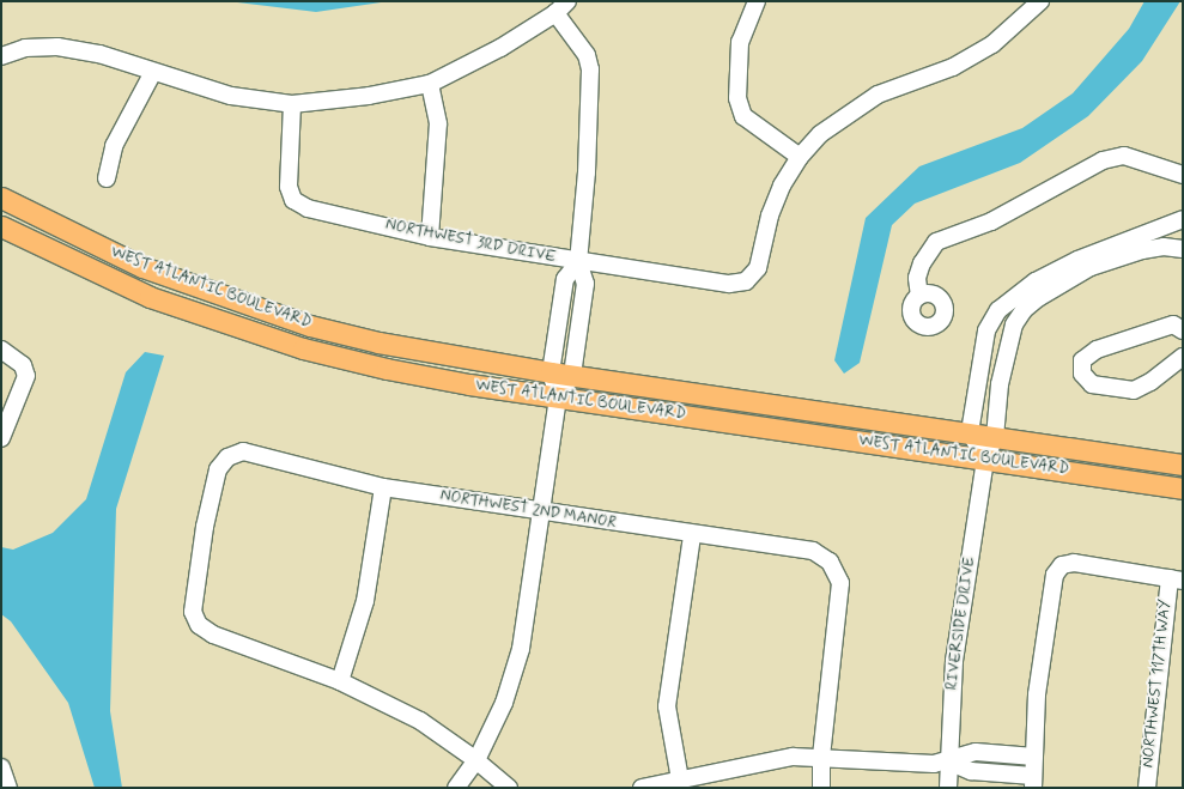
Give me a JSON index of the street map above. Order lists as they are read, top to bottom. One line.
{"streets":{"main road":["WEST ATLANTIC BOULEVARD"],"street":["NORTHWEST 3RD DRIVE","NORTHWEST 2ND MANOR","RIVERSIDE DRIVE","NORTHWEST 117TH WAY"]},"crossings":[["WEST ATLANTIC BOULEVARD","RIVERSIDE DRIVE"]]}
